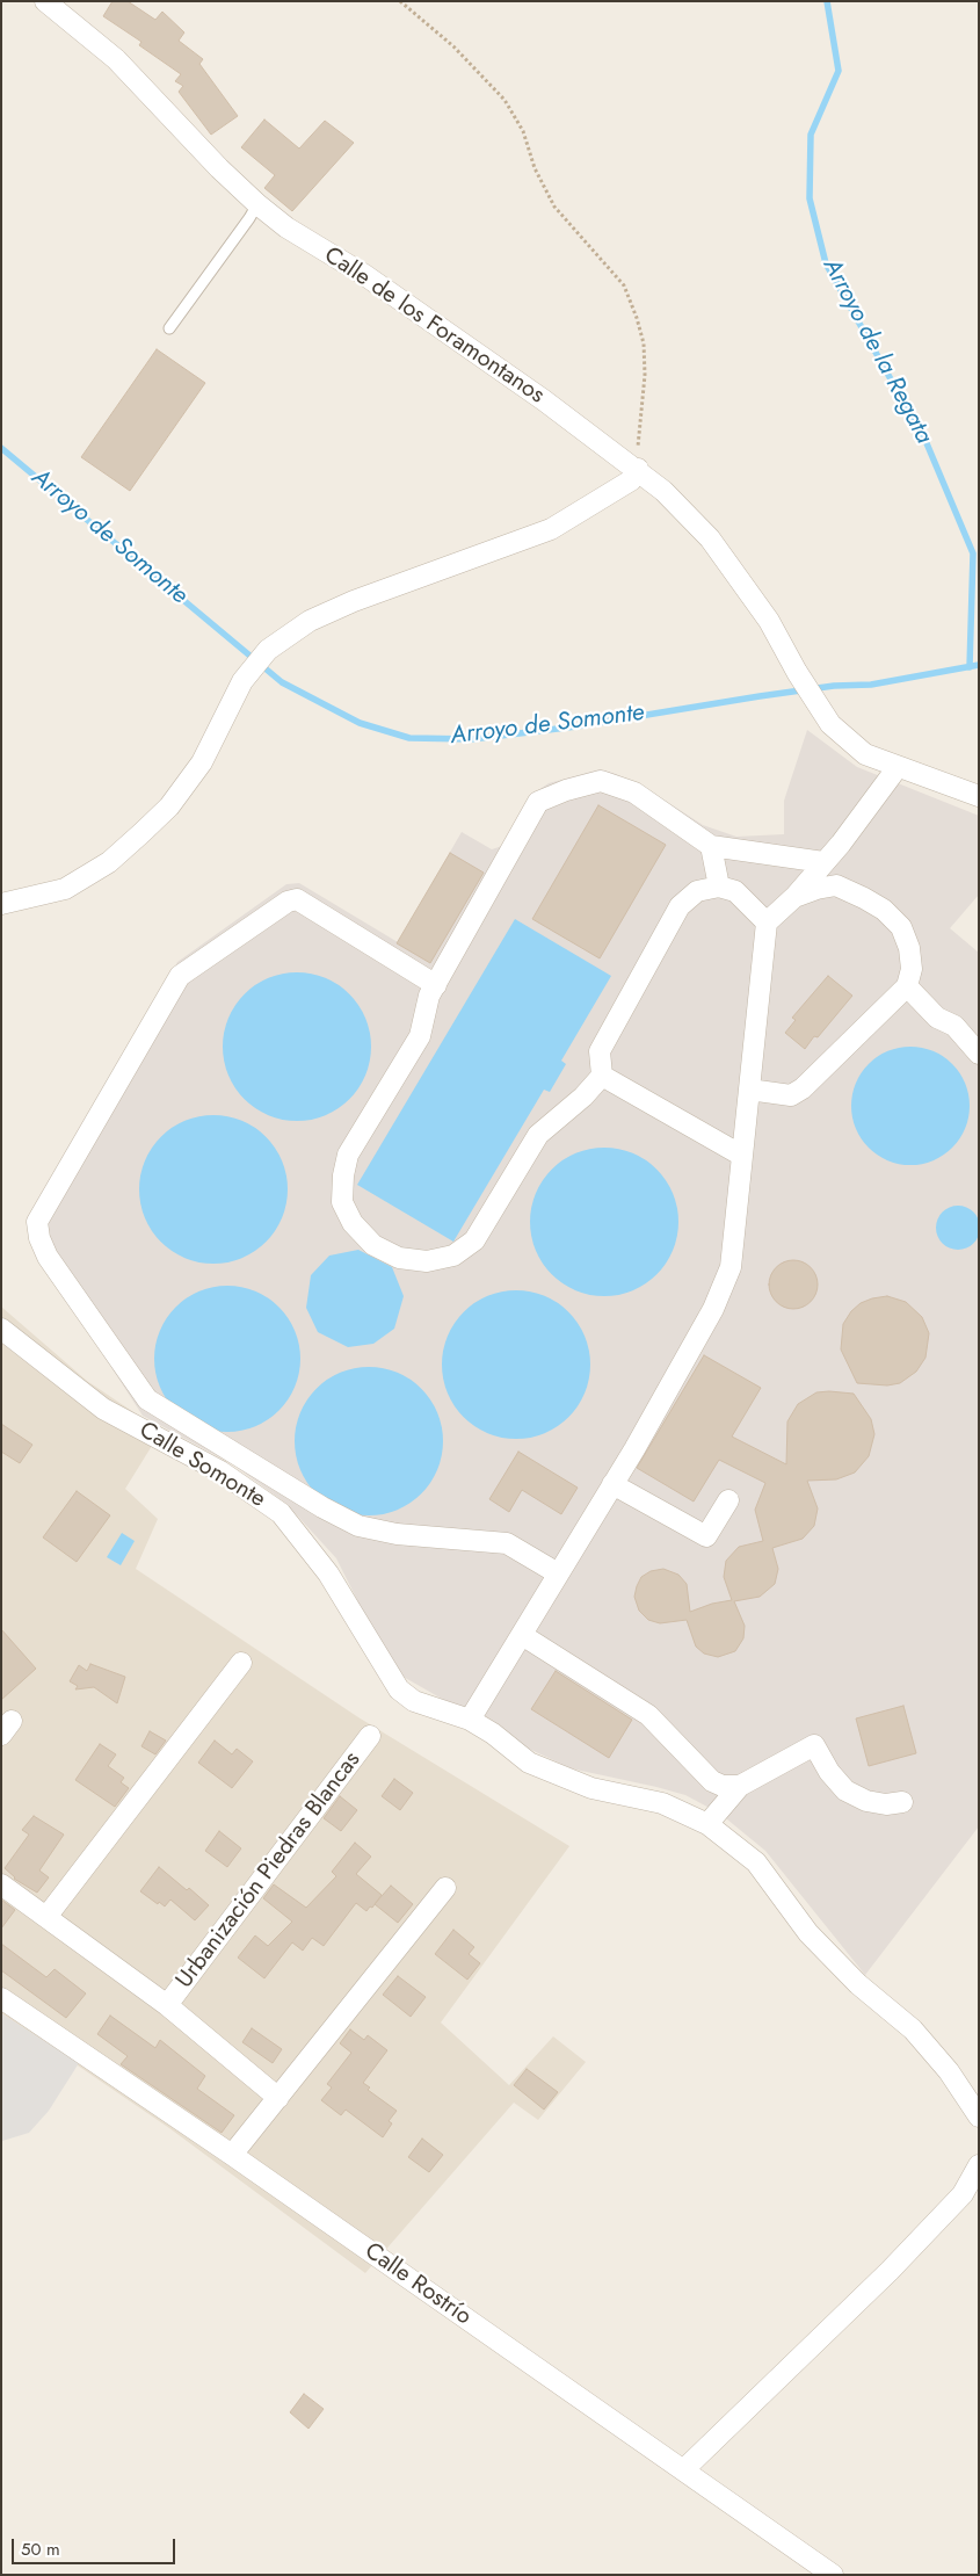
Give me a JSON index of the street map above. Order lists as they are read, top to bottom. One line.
{"streets":{"street":["Calle de los Foramontanos","Calle Somonte","Urbanización Piedras Blancas","Calle Rostrío"]},"water":["Arroyo de la Regata","Arroyo de Somonte"],"scale_bar":"50 m"}
